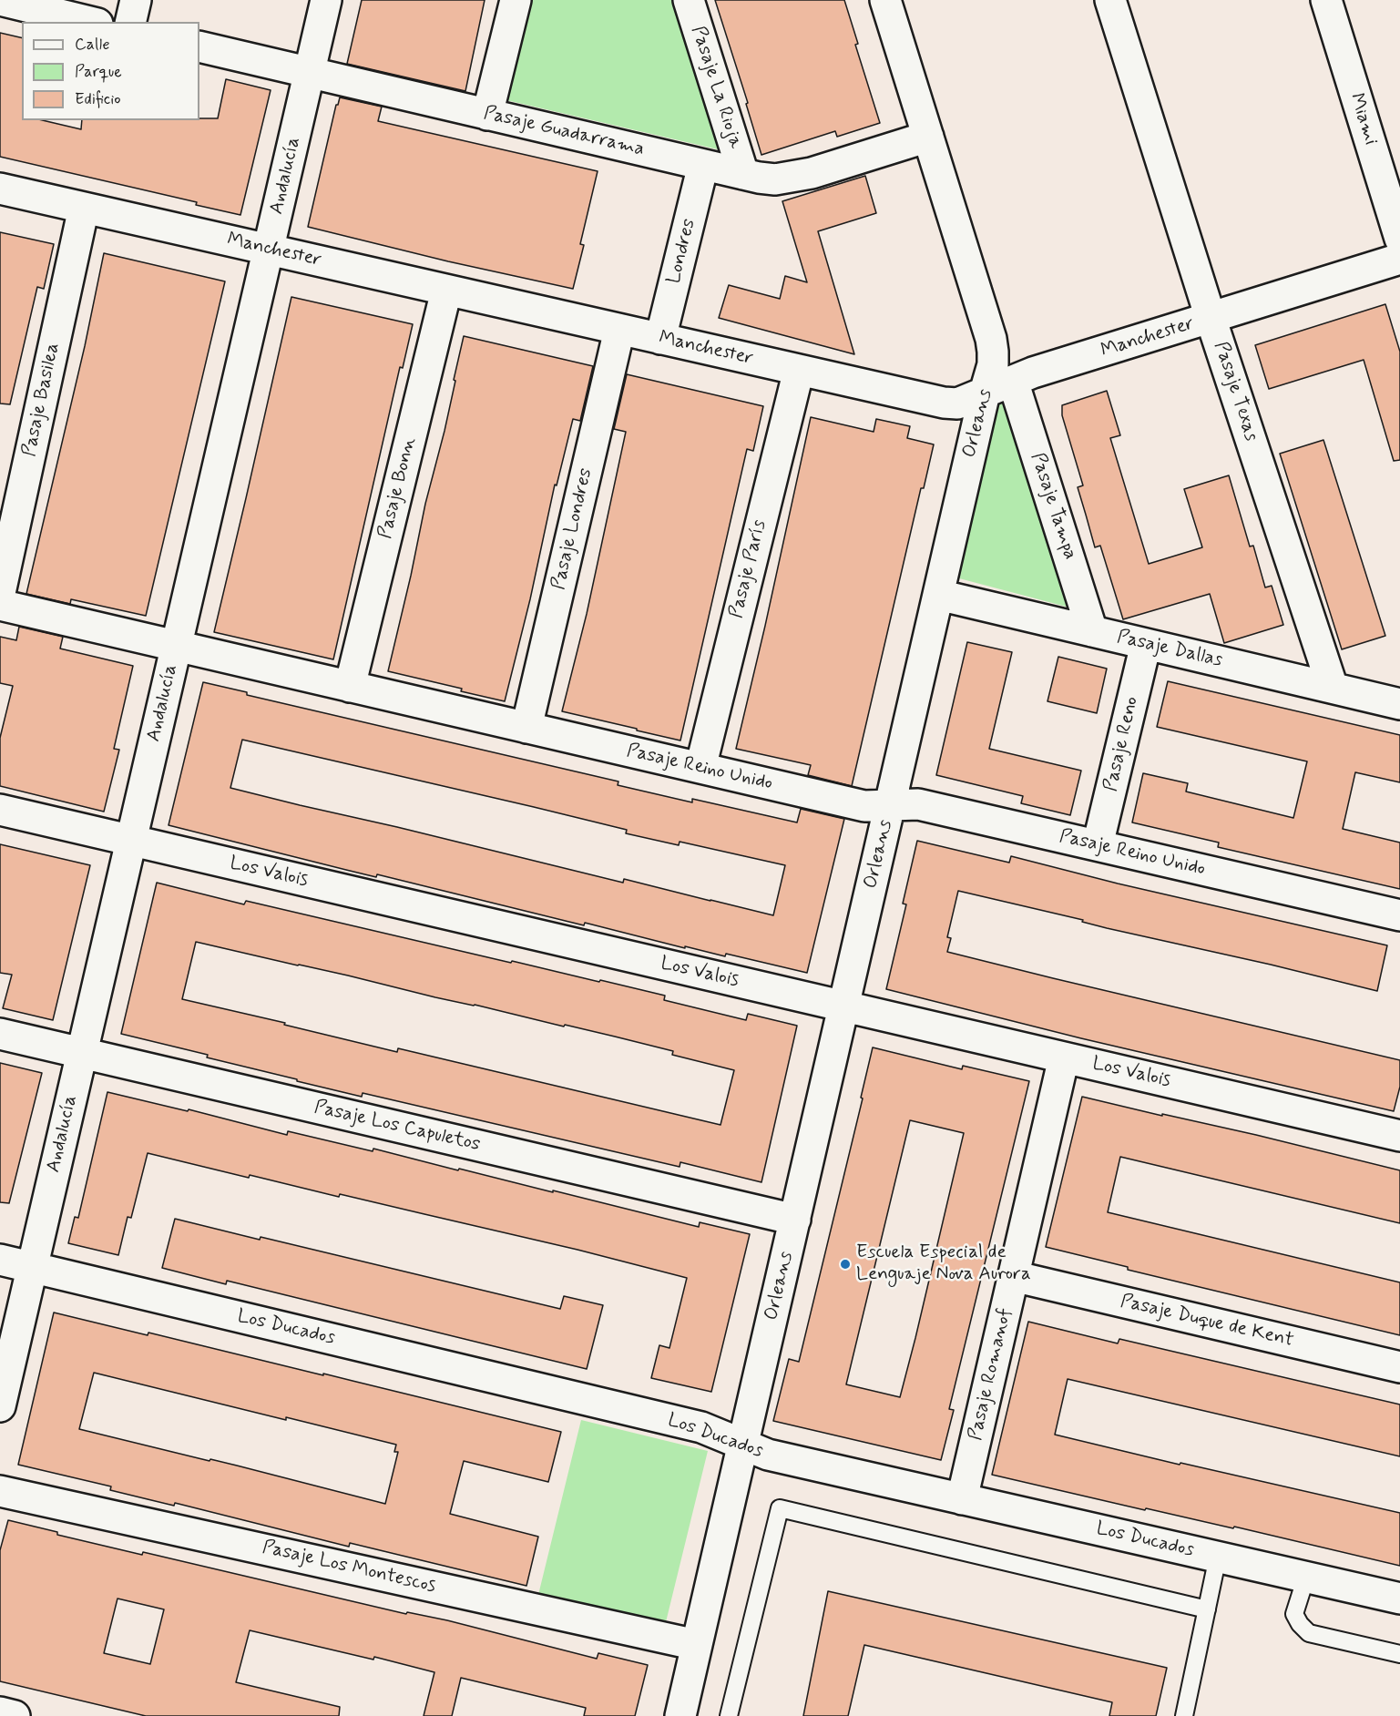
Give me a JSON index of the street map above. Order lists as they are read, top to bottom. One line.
{"streets":{"street":["Pasaje La Rioja","Miami","Pasaje Guadarrama","Andalucía","Manchester","Londres","Pasaje Texas","Pasaje Basilea","Orleans","Pasaje Bonn","Pasaje Tampa","Pasaje Londres","Pasaje París","Pasaje Dallas","Pasaje Reno","Pasaje Reino Unido","Los Valois","Pasaje Los Capuletos","Pasaje Duque de Kent","Los Ducados","Pasaje Romanof","Pasaje Los Montescos"]},"crossings":[["Pasaje La Rioja","Pasaje Guadarrama"],["Pasaje Guadarrama","Andalucía"],["Pasaje Guadarrama","Londres"],["Pasaje Guadarrama","Orleans"],["Andalucía","Manchester"],["Andalucía","Pasaje Reino Unido"],["Andalucía","Los Valois"],["Andalucía","Pasaje Los Capuletos"],["Andalucía","Los Ducados"],["Manchester","Londres"],["Manchester","Pasaje Texas"],["Manchester","Pasaje Basilea"],["Manchester","Orleans"],["Manchester","Pasaje Bonn"],["Manchester","Pasaje Tampa"],["Manchester","Pasaje Londres"],["Manchester","Pasaje París"],["Pasaje Texas","Pasaje Dallas"],["Orleans","Pasaje Dallas"],["Orleans","Pasaje Reino Unido"],["Orleans","Los Valois"],["Orleans","Pasaje Los Capuletos"],["Orleans","Los Ducados"],["Orleans","Pasaje Los Montescos"],["Pasaje Bonn","Pasaje Reino Unido"],["Pasaje Tampa","Pasaje Dallas"],["Pasaje Londres","Pasaje Reino Unido"],["Pasaje París","Pasaje Reino Unido"],["Pasaje Dallas","Pasaje Reno"],["Pasaje Reno","Pasaje Reino Unido"],["Los Valois","Pasaje Romanof"],["Pasaje Duque de Kent","Pasaje Romanof"],["Los Ducados","Pasaje Romanof"]],"places":["Escuela Especial de Lenguaje Nova Aurora"],"legend":["Calle","Parque","Edificio"]}
